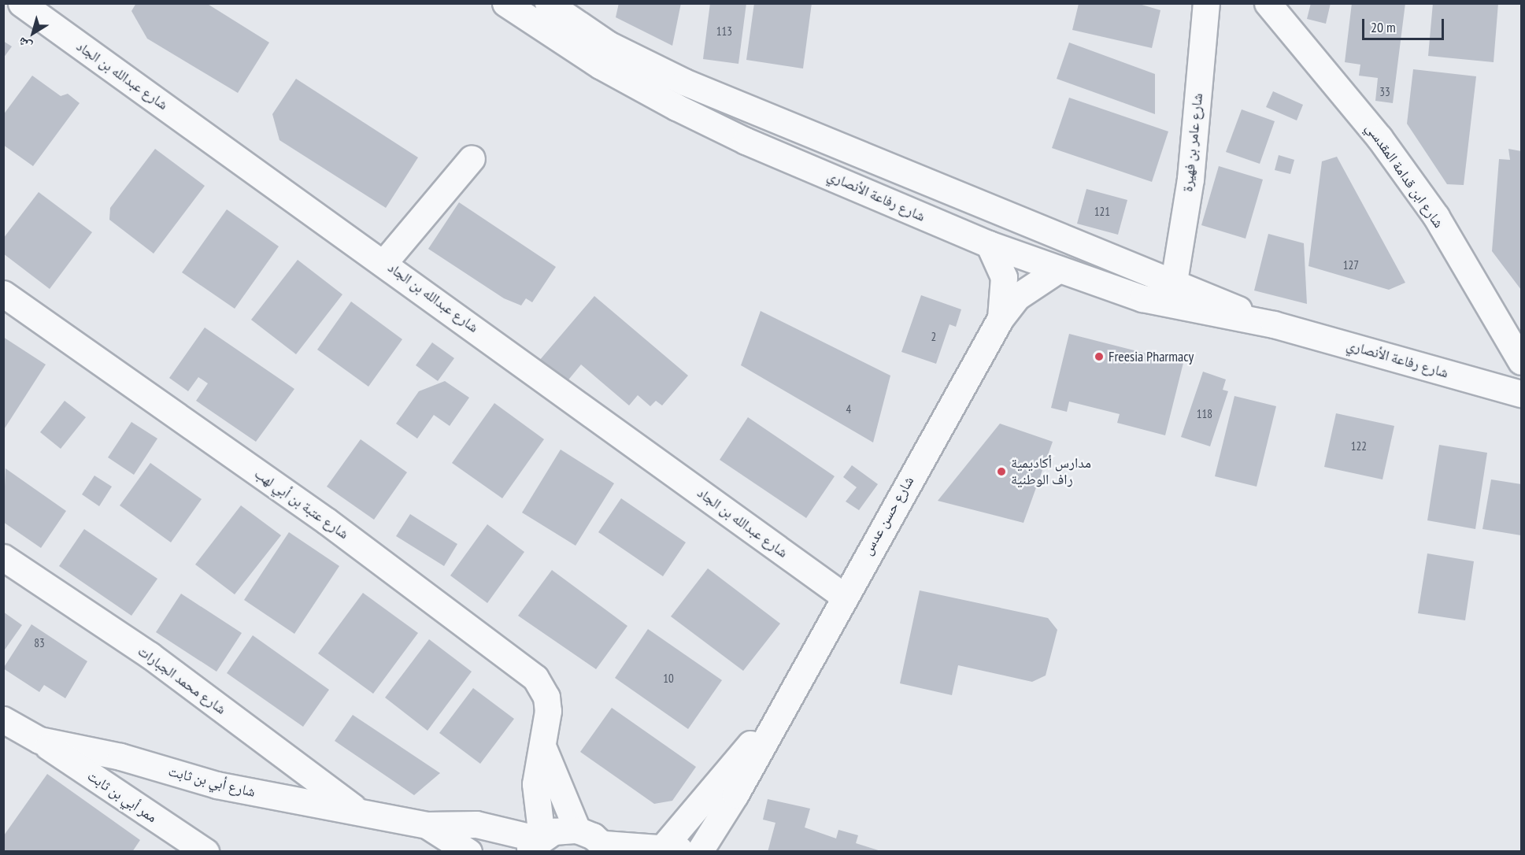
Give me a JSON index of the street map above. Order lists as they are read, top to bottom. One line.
{"streets":{"street":["شارع عبدالله بن الجاد","شارع عامر بن فهيرة","شارع ابن قدامة المقدسي","شارع رفاعة الأنصاري","شارع عتبة بن أبي لهب","شارع حسن عدس","شارع محمد الجبارات","شارع أبي بن ثابت","ممر أبي بن ثابت"]},"crossings":[["شارع عبدالله بن الجاد","شارع حسن عدس"],["شارع عامر بن فهيرة","شارع رفاعة الأنصاري"],["شارع رفاعة الأنصاري","شارع حسن عدس"],["شارع عتبة بن أبي لهب","شارع أبي بن ثابت"],["شارع محمد الجبارات","شارع أبي بن ثابت"],["شارع أبي بن ثابت","ممر أبي بن ثابت"]],"places":["Freesia Pharmacy","مدارس أكاديمية راف الوطنية"],"house_numbers":["113","33","121","127","2","4","118","122","83","10"],"scale_bar":"20 m","north":"bottom left"}
